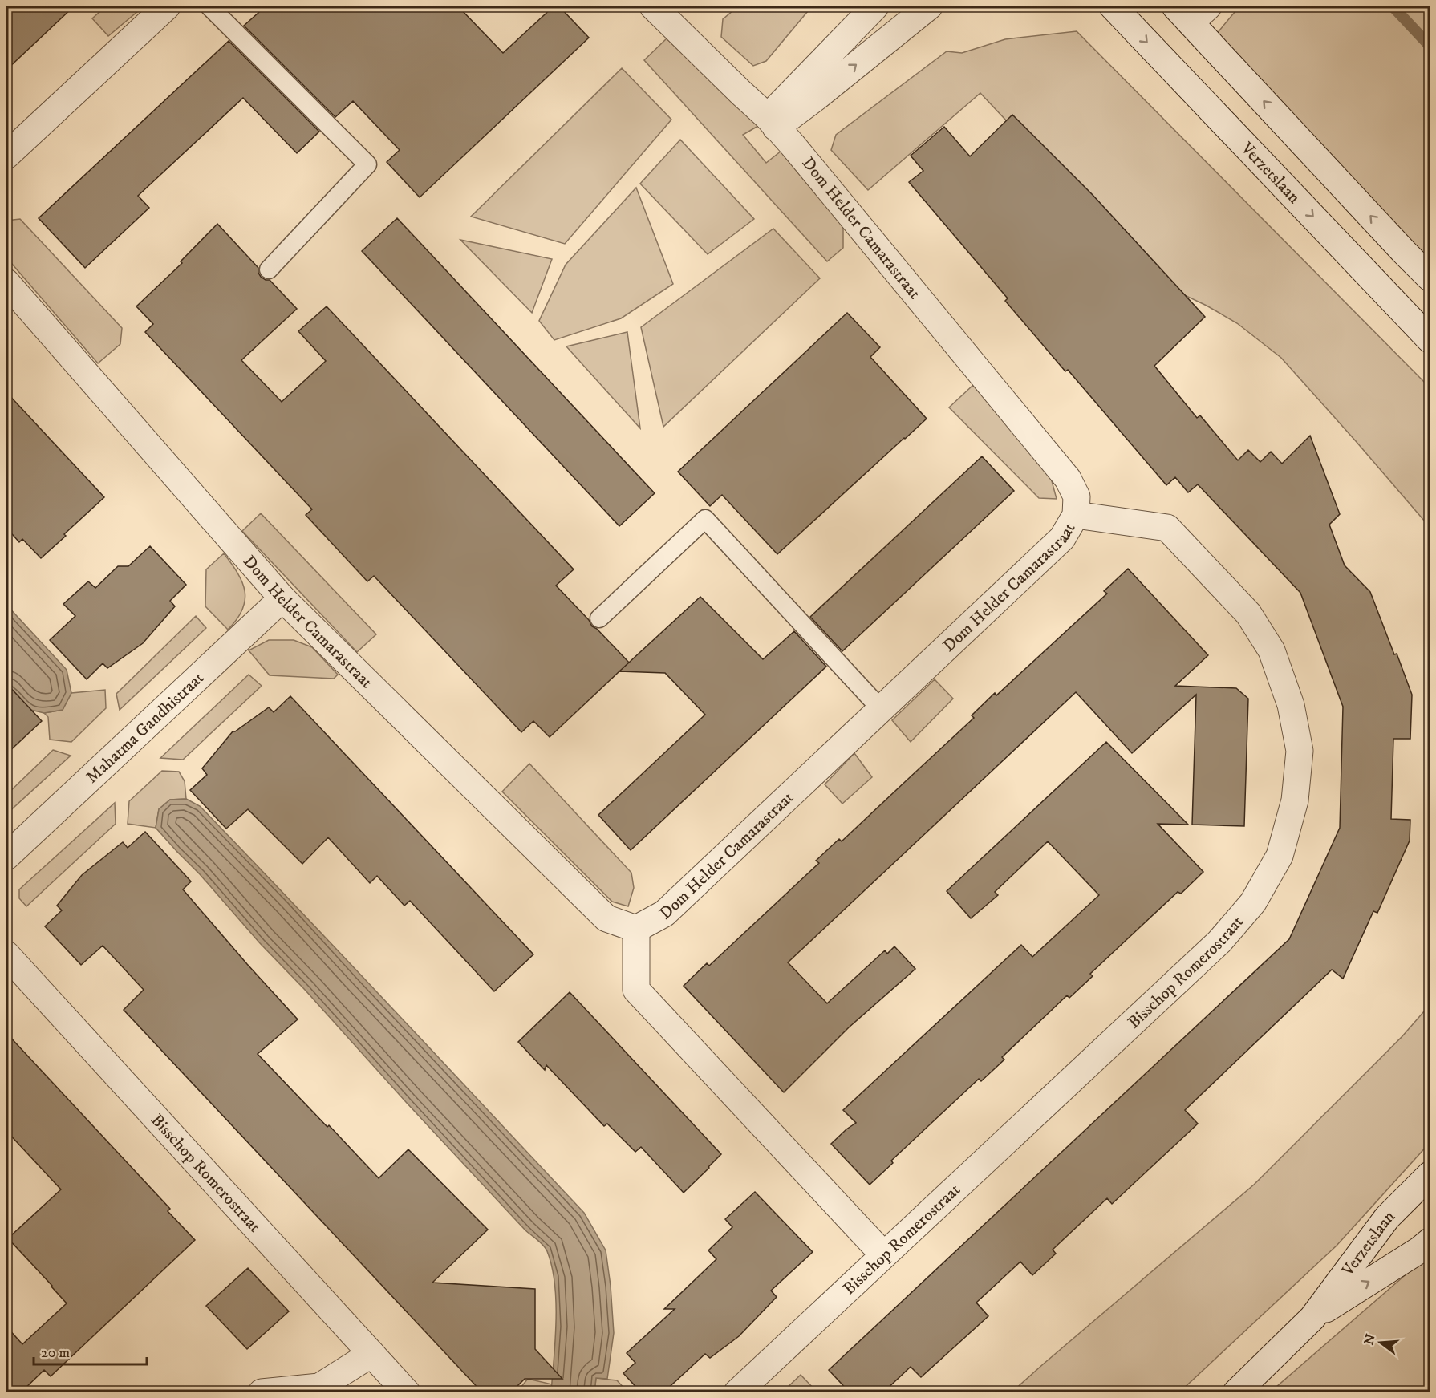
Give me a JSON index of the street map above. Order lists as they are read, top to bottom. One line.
{"streets":{"street":["Verzetslaan","Dom Helder Camarastraat","Mahatma Gandhistraat","Bisschop Romerostraat"]},"crossings":[["Dom Helder Camarastraat","Mahatma Gandhistraat"],["Dom Helder Camarastraat","Bisschop Romerostraat"]],"scale_bar":"20 m","north":"left"}
